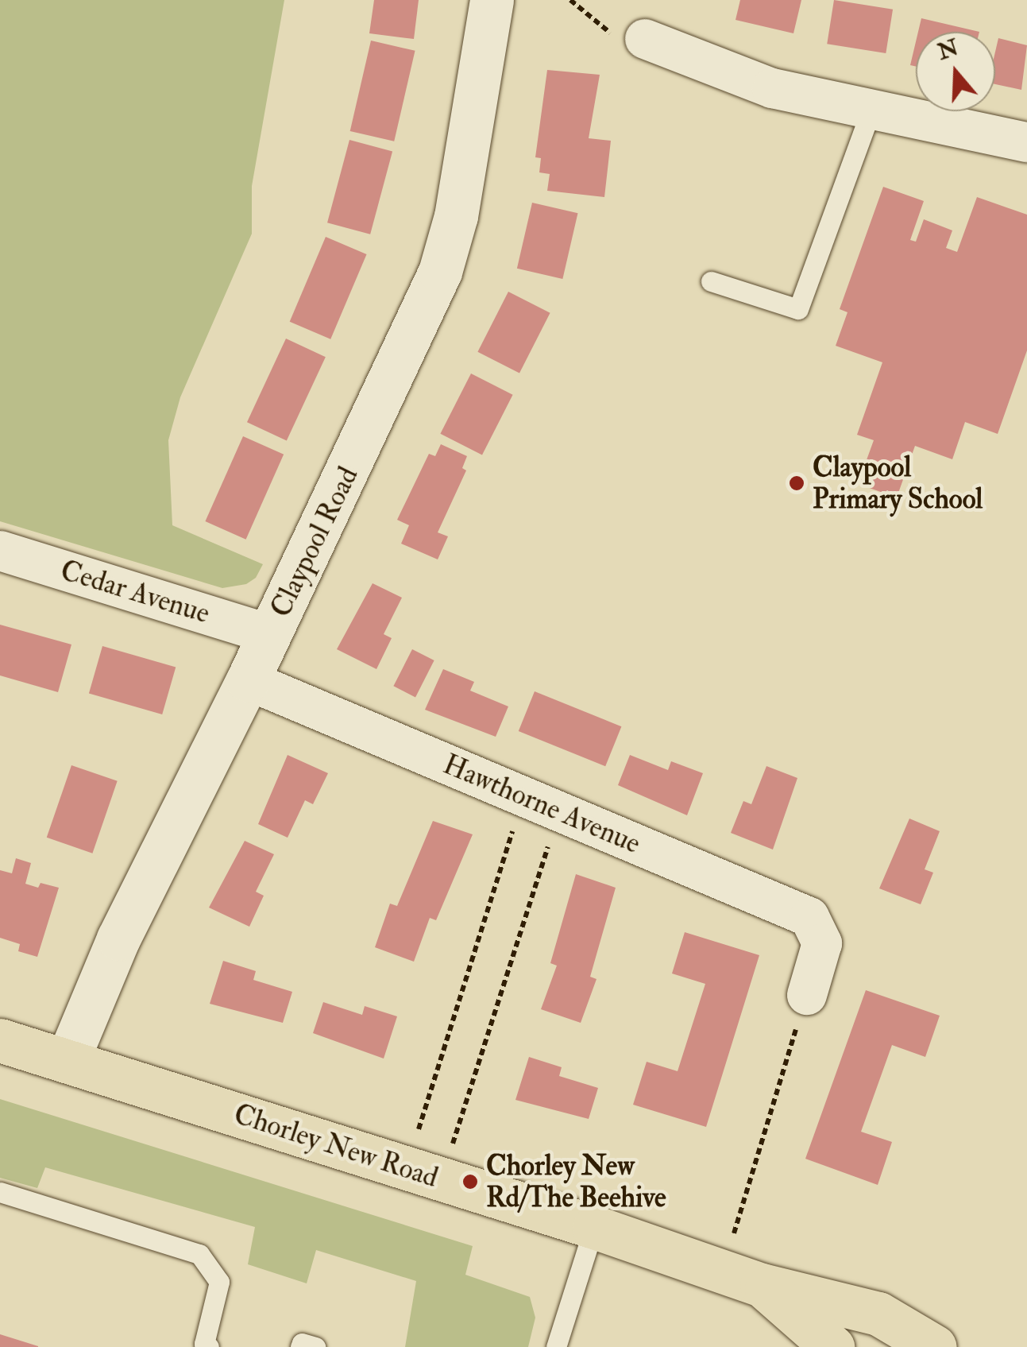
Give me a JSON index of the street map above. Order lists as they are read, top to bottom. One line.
{"streets":{"main road":["Chorley New Road"],"street":["Claypool Road","Cedar Avenue","Hawthorne Avenue"]},"crossings":[["Claypool Road","Cedar Avenue"],["Claypool Road","Hawthorne Avenue"],["Claypool Road","Chorley New Road"]],"places":["Claypool Primary School","Chorley New Rd/The Beehive"],"north":"top"}
